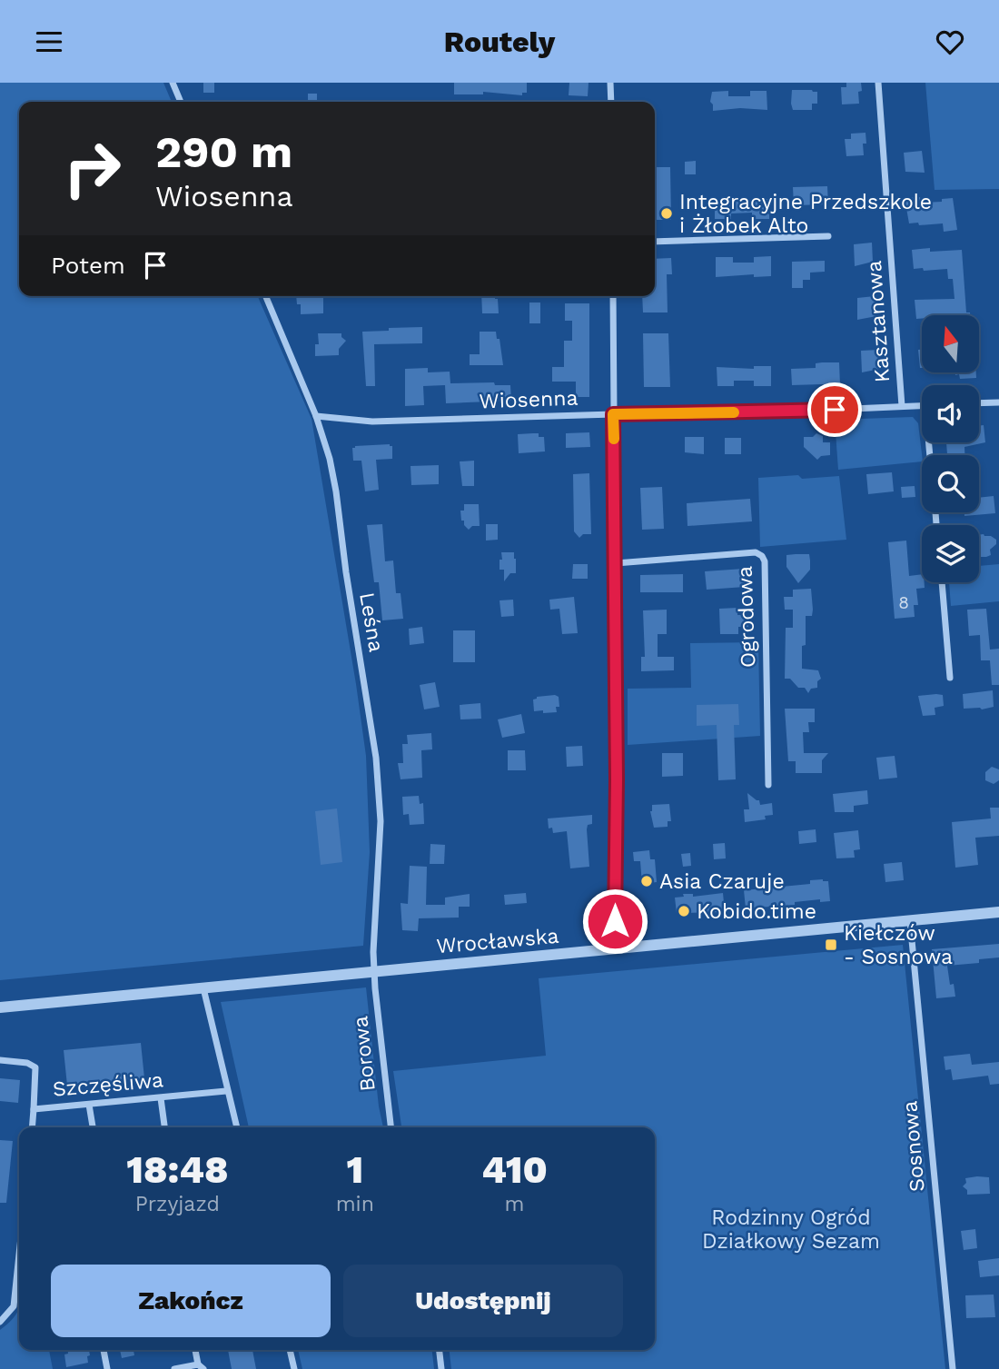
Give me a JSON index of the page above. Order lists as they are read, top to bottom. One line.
{"streets":{"street":["Kasztanowa","Wiosenna","Ogrodowa","Leśna","Wrocławska","Borowa","Szczęśliwa","Sosnowa"]},"crossings":[["Kasztanowa","Wiosenna"],["Wiosenna","Leśna"],["Leśna","Wrocławska"],["Leśna","Borowa"],["Wrocławska","Borowa"],["Wrocławska","Sosnowa"]],"parks":["Rodzinny Ogród Działkowy Sezam"],"places":{"other":["Integracyjne Przedszkole i Żłobek Alto","Asia Czaruje","Kobido.time"],"transit":["Kiełczów - Sosnowa"]},"house_numbers":["8"],"north":"top","page":{"header":"Routely","turn":["290 m","Wiosenna"],"then":"Potem","eta":["18:48","Przyjazd","1","min","410","m"],"buttons":["Zakończ","Udostępnij"]}}
